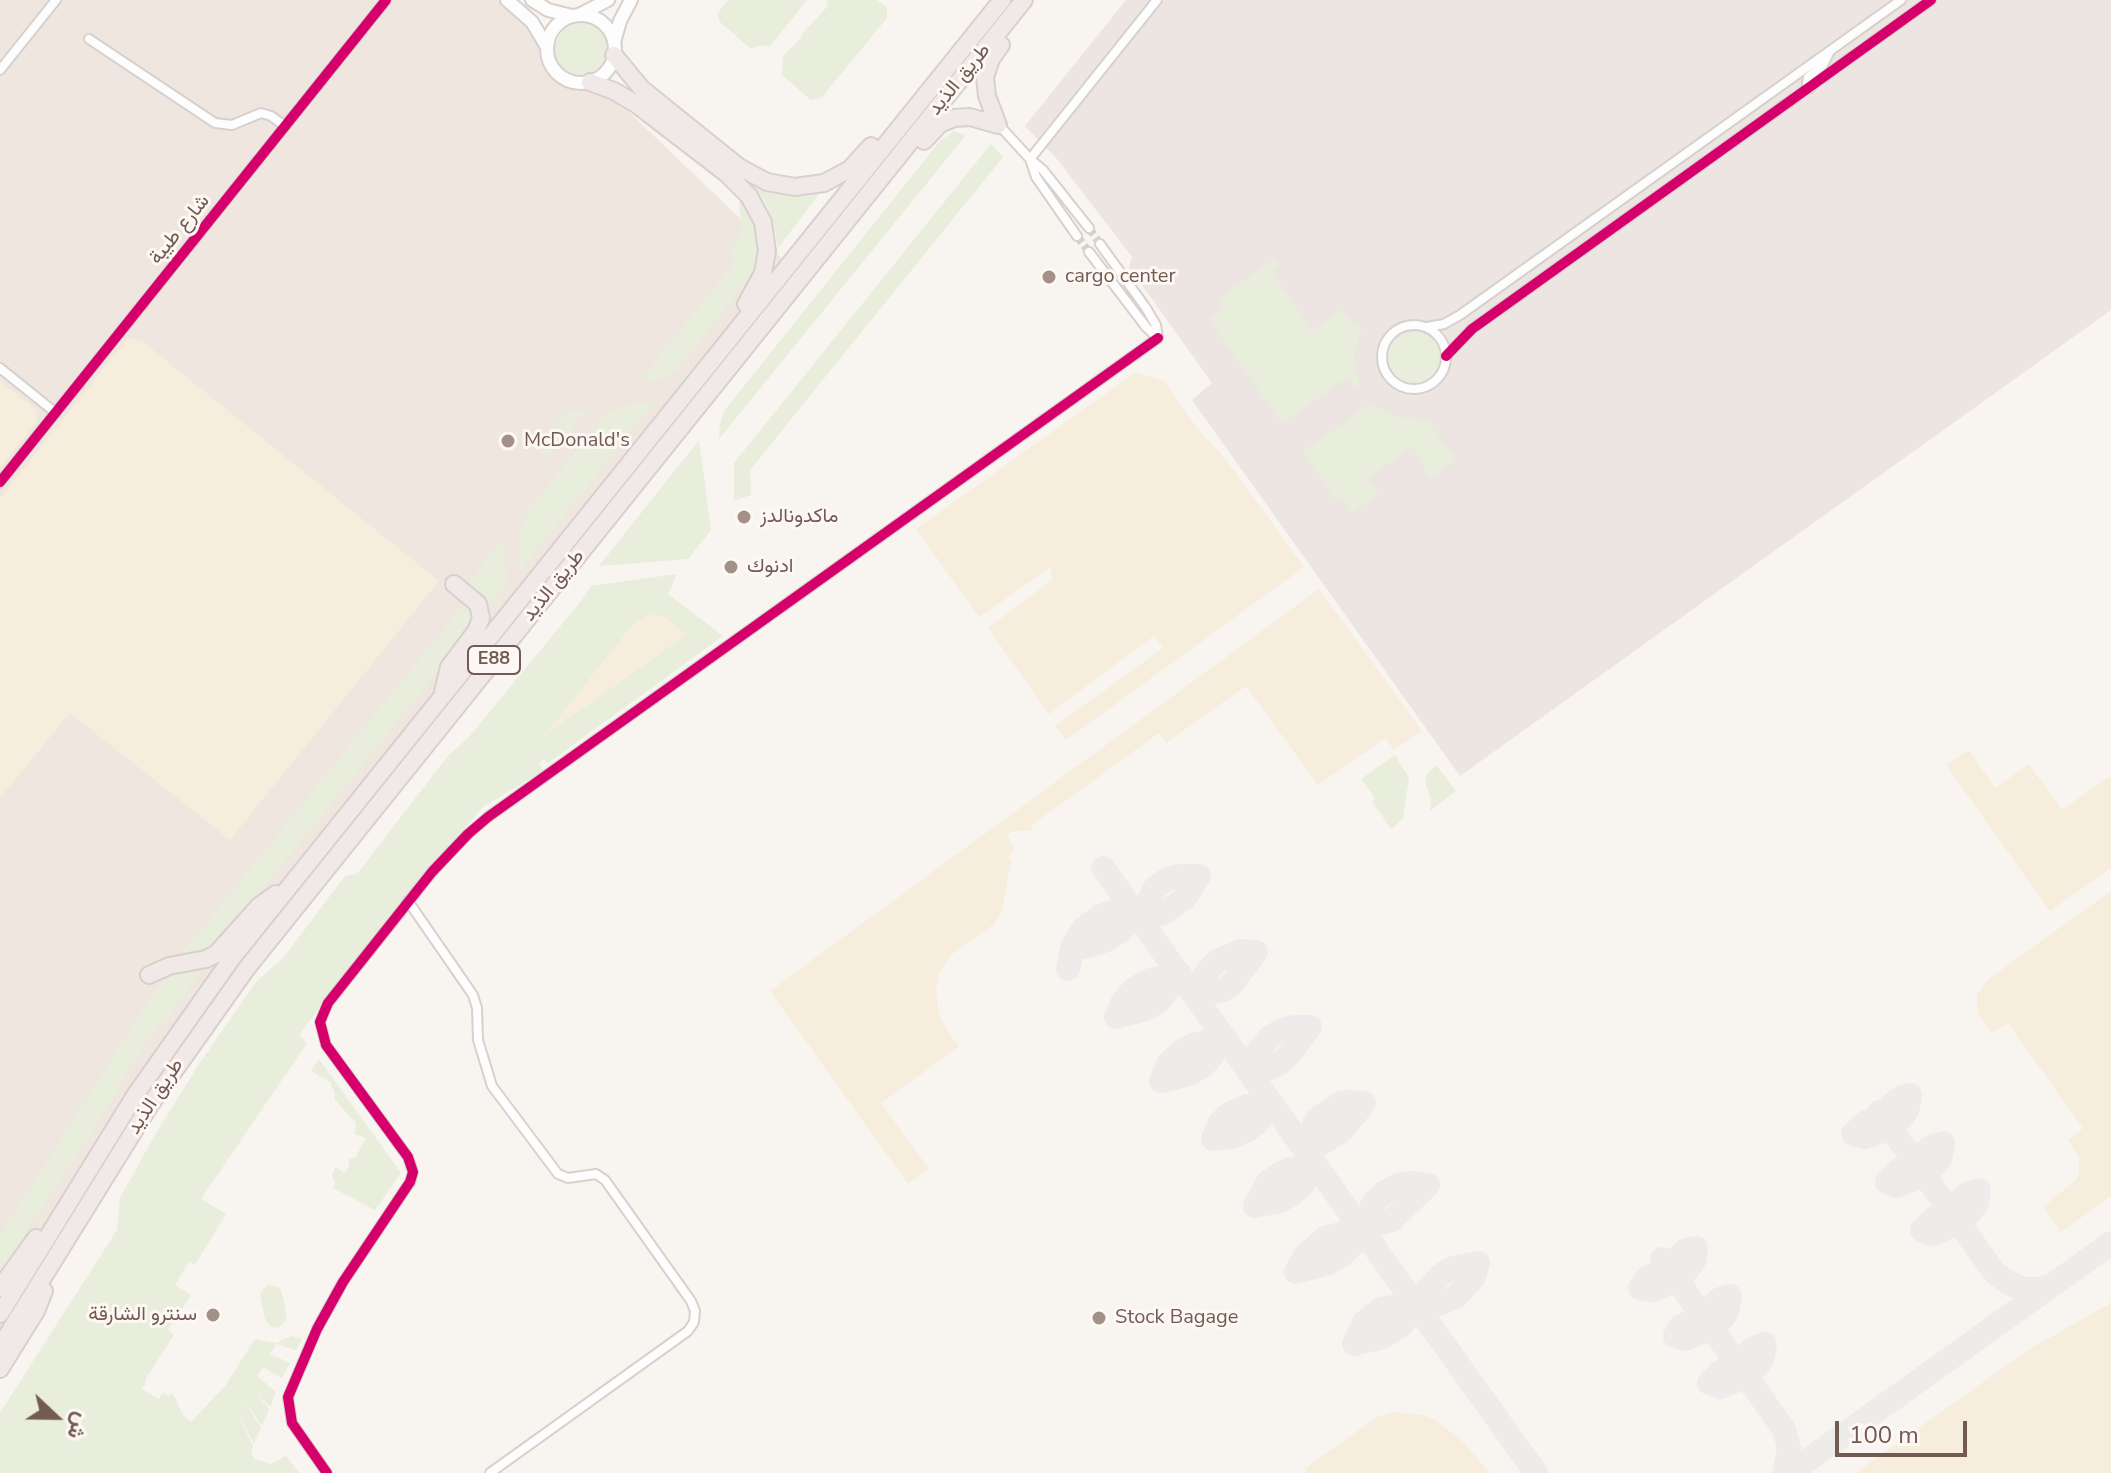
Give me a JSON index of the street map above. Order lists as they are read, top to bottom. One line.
{"streets":{"highway":["طريق الذيد","E88"],"street":["شارع طيبة"]},"places":["cargo center","McDonald's","ماكدونالدز","ادنوك","سنترو الشارقة","Stock Bagage"],"scale_bar":"100 m","north":"right"}
